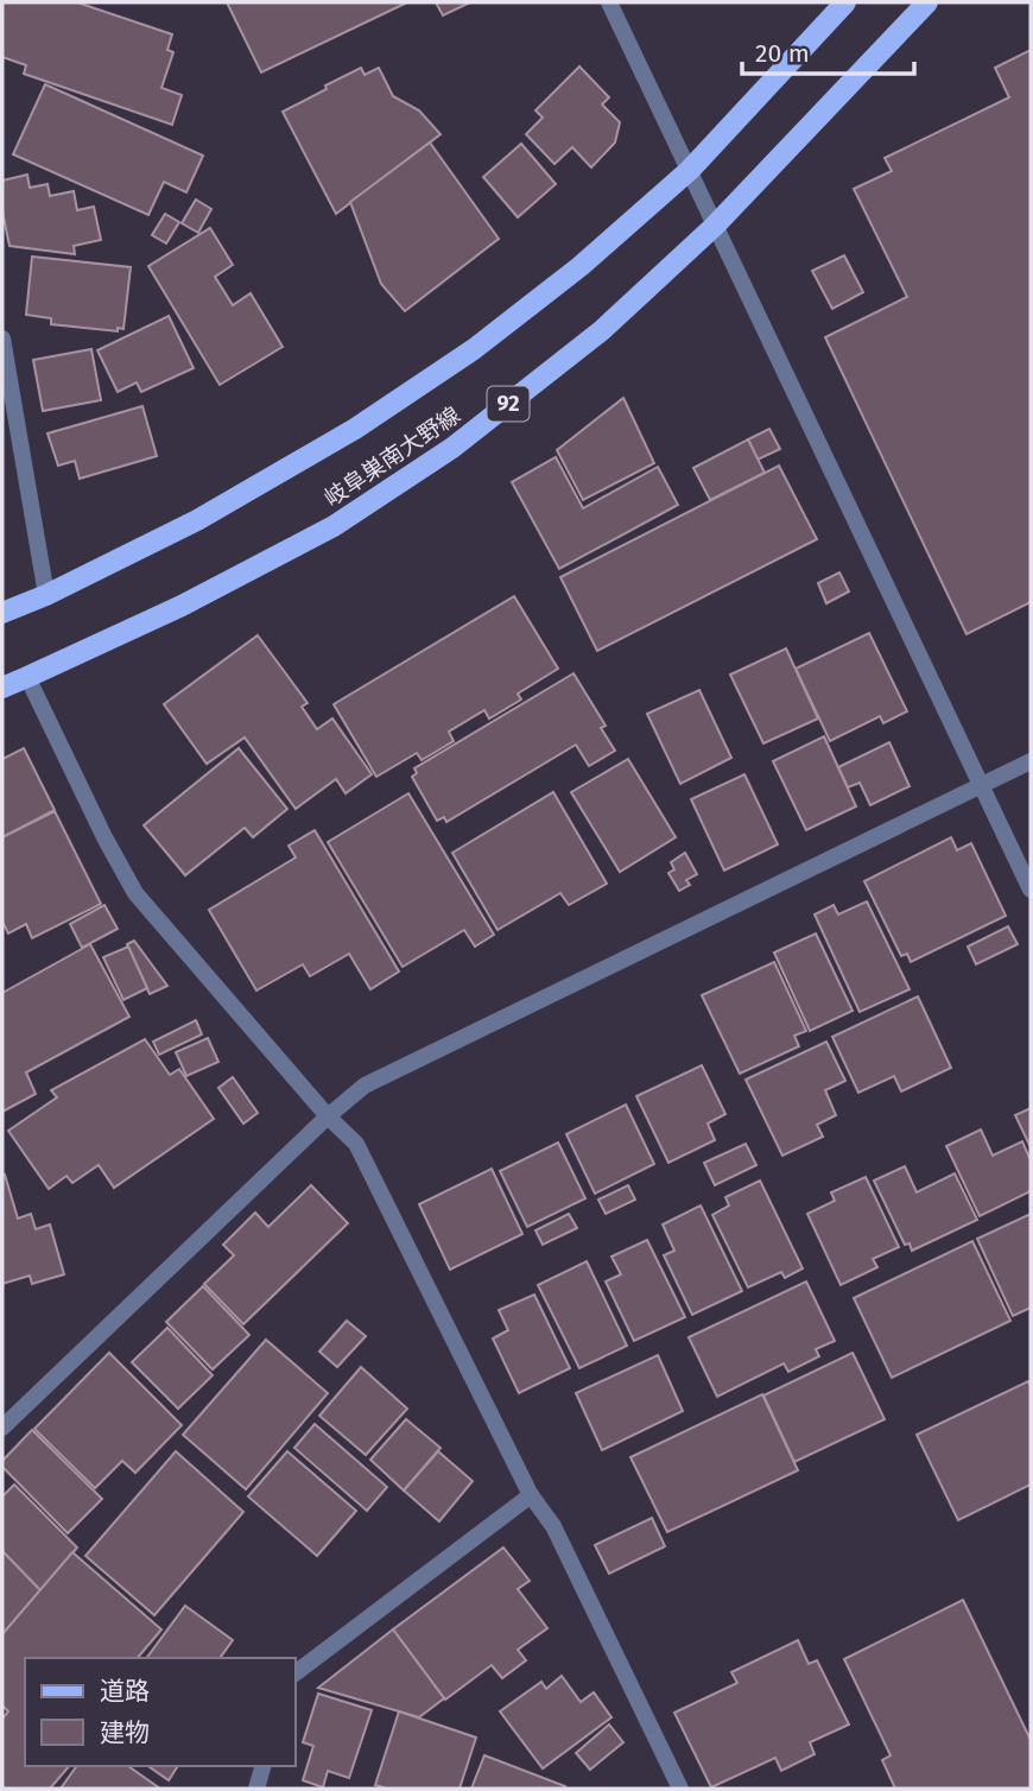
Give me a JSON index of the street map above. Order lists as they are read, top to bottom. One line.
{"streets":{"main road":["92","岐阜巣南大野線"]},"legend":["道路","建物"],"scale_bar":"20 m"}
